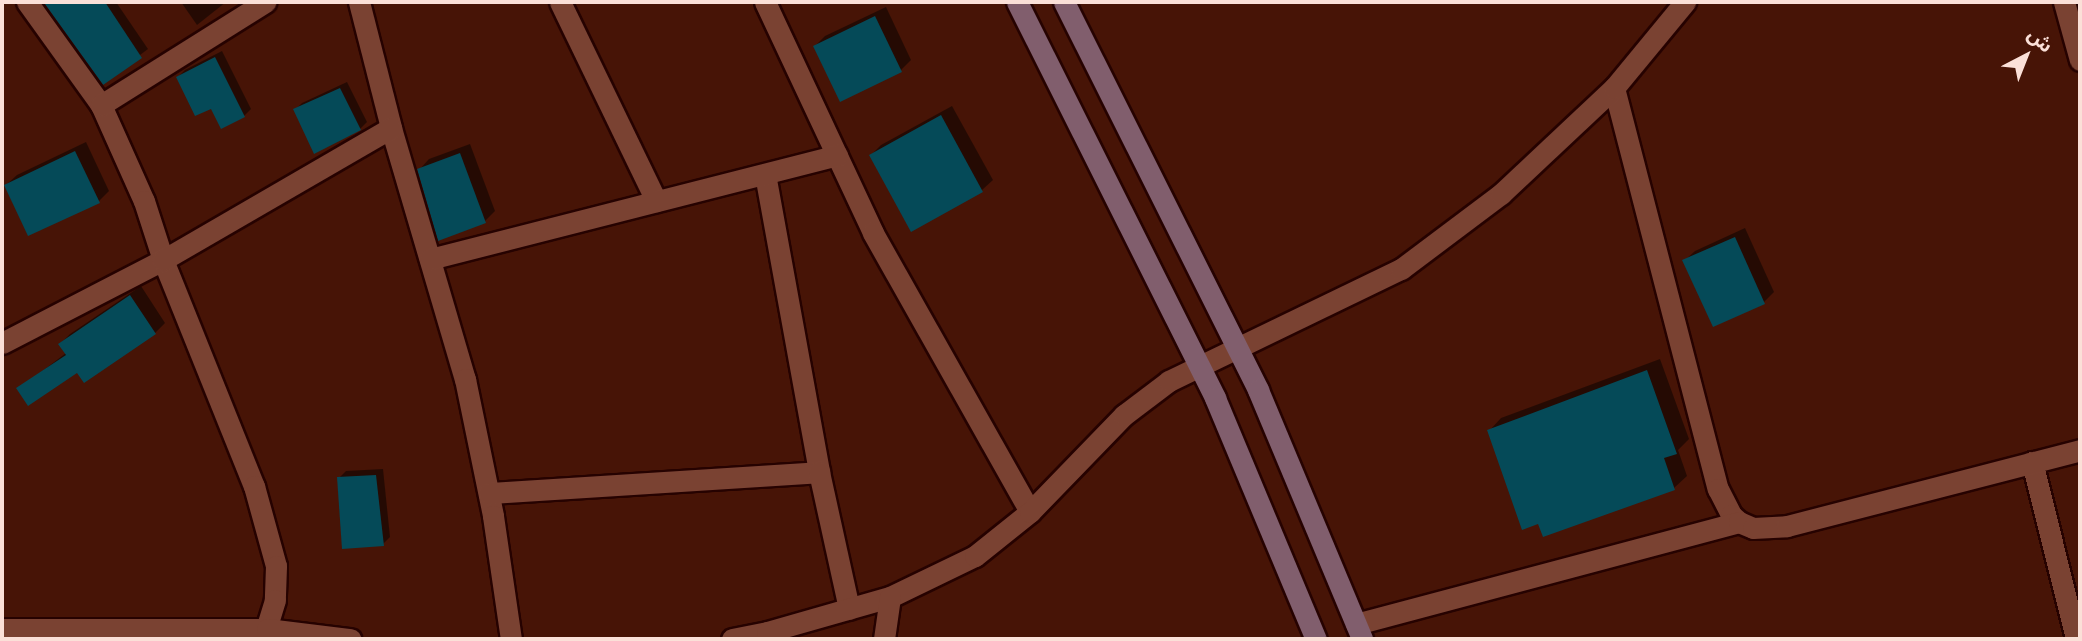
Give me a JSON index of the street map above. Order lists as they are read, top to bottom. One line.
{"north":"top right"}
